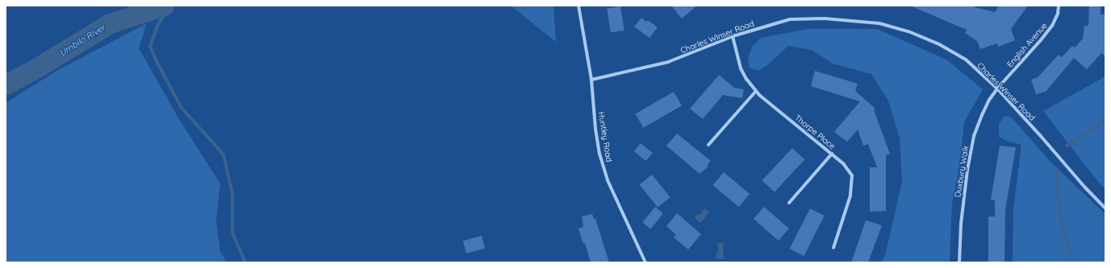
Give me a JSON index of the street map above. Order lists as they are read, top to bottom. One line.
{"streets":{"street":["Charles Winser Road","English Avenue","Thorpe Place","Huntley Road","Duxbury Walk"]},"crossings":[["Charles Winser Road","English Avenue"],["Charles Winser Road","Thorpe Place"],["Charles Winser Road","Huntley Road"],["Charles Winser Road","Duxbury Walk"],["English Avenue","Duxbury Walk"]],"water":["Umbilo River"]}
